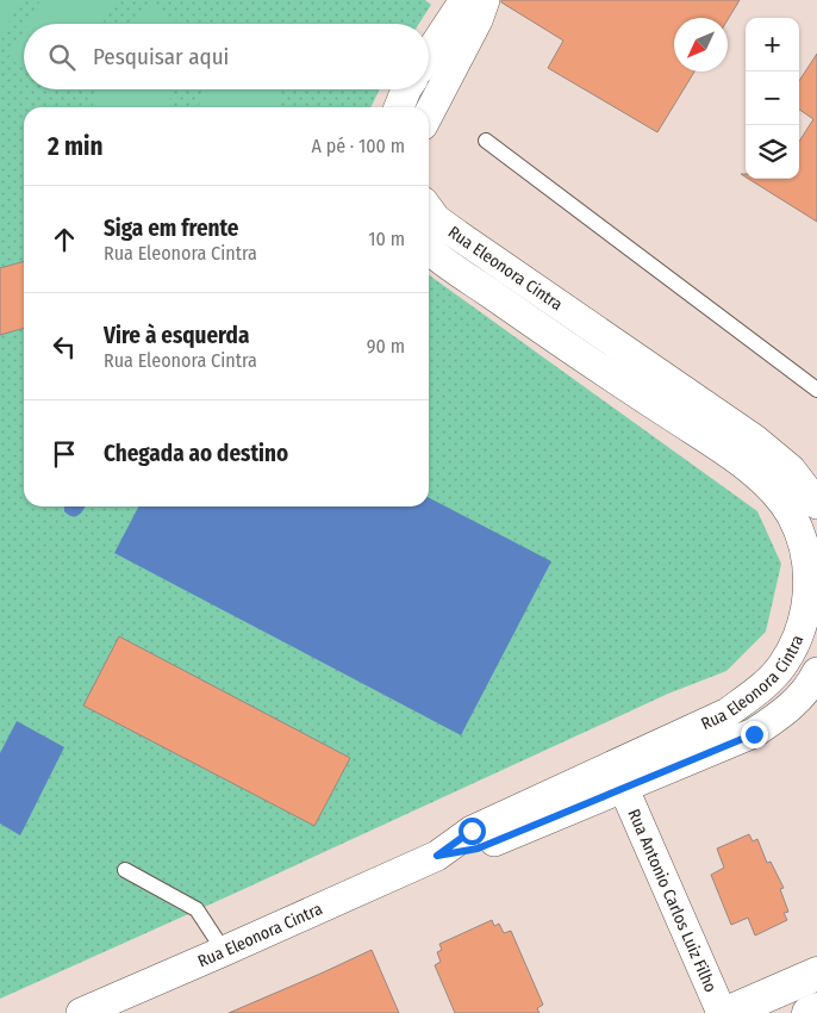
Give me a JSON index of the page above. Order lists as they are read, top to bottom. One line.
{"streets":{"street":["Rua Eleonora Cintra","Rua Antonio Carlos Luiz Filho"]},"crossings":[["Rua Eleonora Cintra","Rua Antonio Carlos Luiz Filho"]],"north":"bottom left","page":{"map_buttons":["+","−"],"search":"Pesquisar aqui","heading":["2 min","A pé · 100 m"],"list":[["Siga em frente","Rua Eleonora Cintra","10 m"],["Vire à esquerda","Rua Eleonora Cintra","90 m"],"Chegada ao destino"]}}
